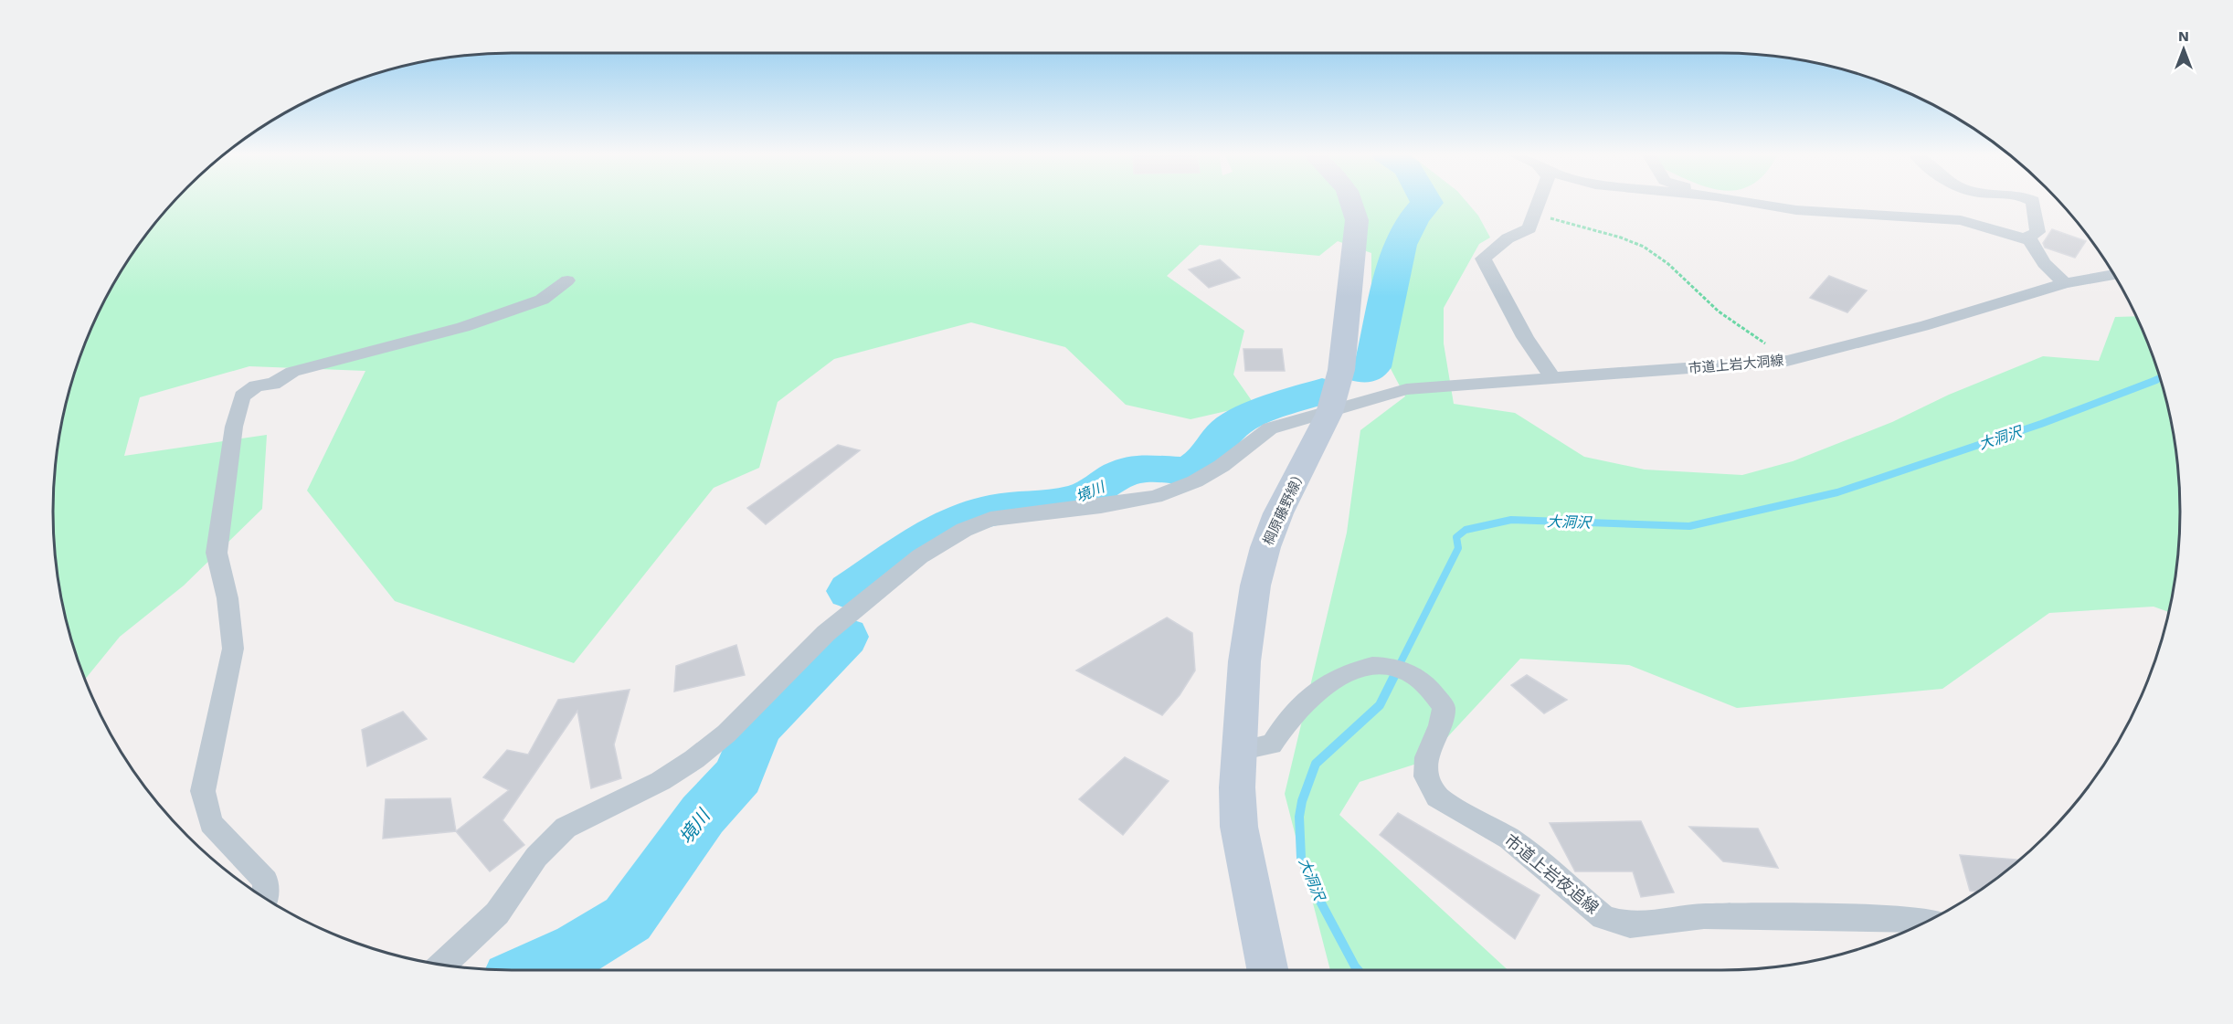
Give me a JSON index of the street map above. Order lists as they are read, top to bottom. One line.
{"streets":{"main road":["棡原藤野線）"],"street":["市道上岩大洞線","市道上岩夜追線"]},"crossings":[["市道上岩大洞線","棡原藤野線）"],["棡原藤野線）","市道上岩夜追線"]],"water":["大洞沢","境川"],"north":"top"}
